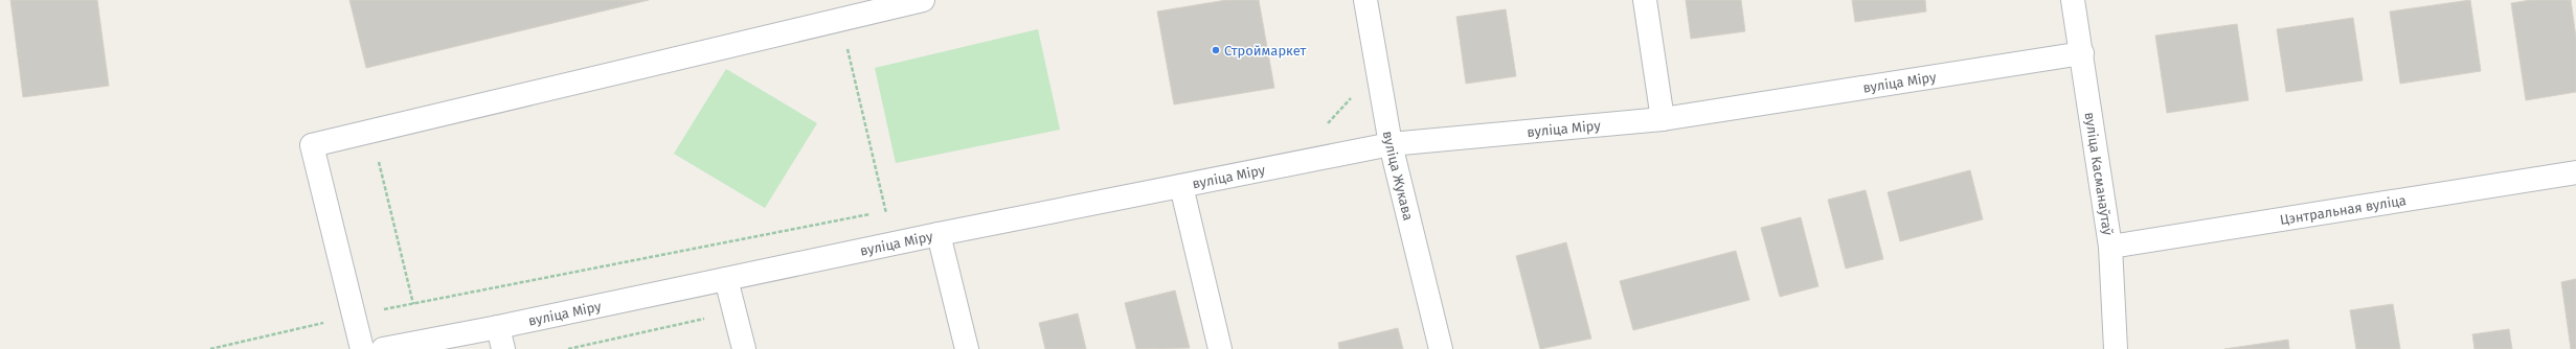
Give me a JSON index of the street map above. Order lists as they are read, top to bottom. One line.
{"streets":{"street":["вуліца Міру","вуліца Касманаўтаў","вуліца Жукава","Цэнтральная вуліца"]},"crossings":[["вуліца Міру","вуліца Касманаўтаў"],["вуліца Міру","вуліца Жукава"],["вуліца Касманаўтаў","Цэнтральная вуліца"]],"places":["Строймаркет"]}
